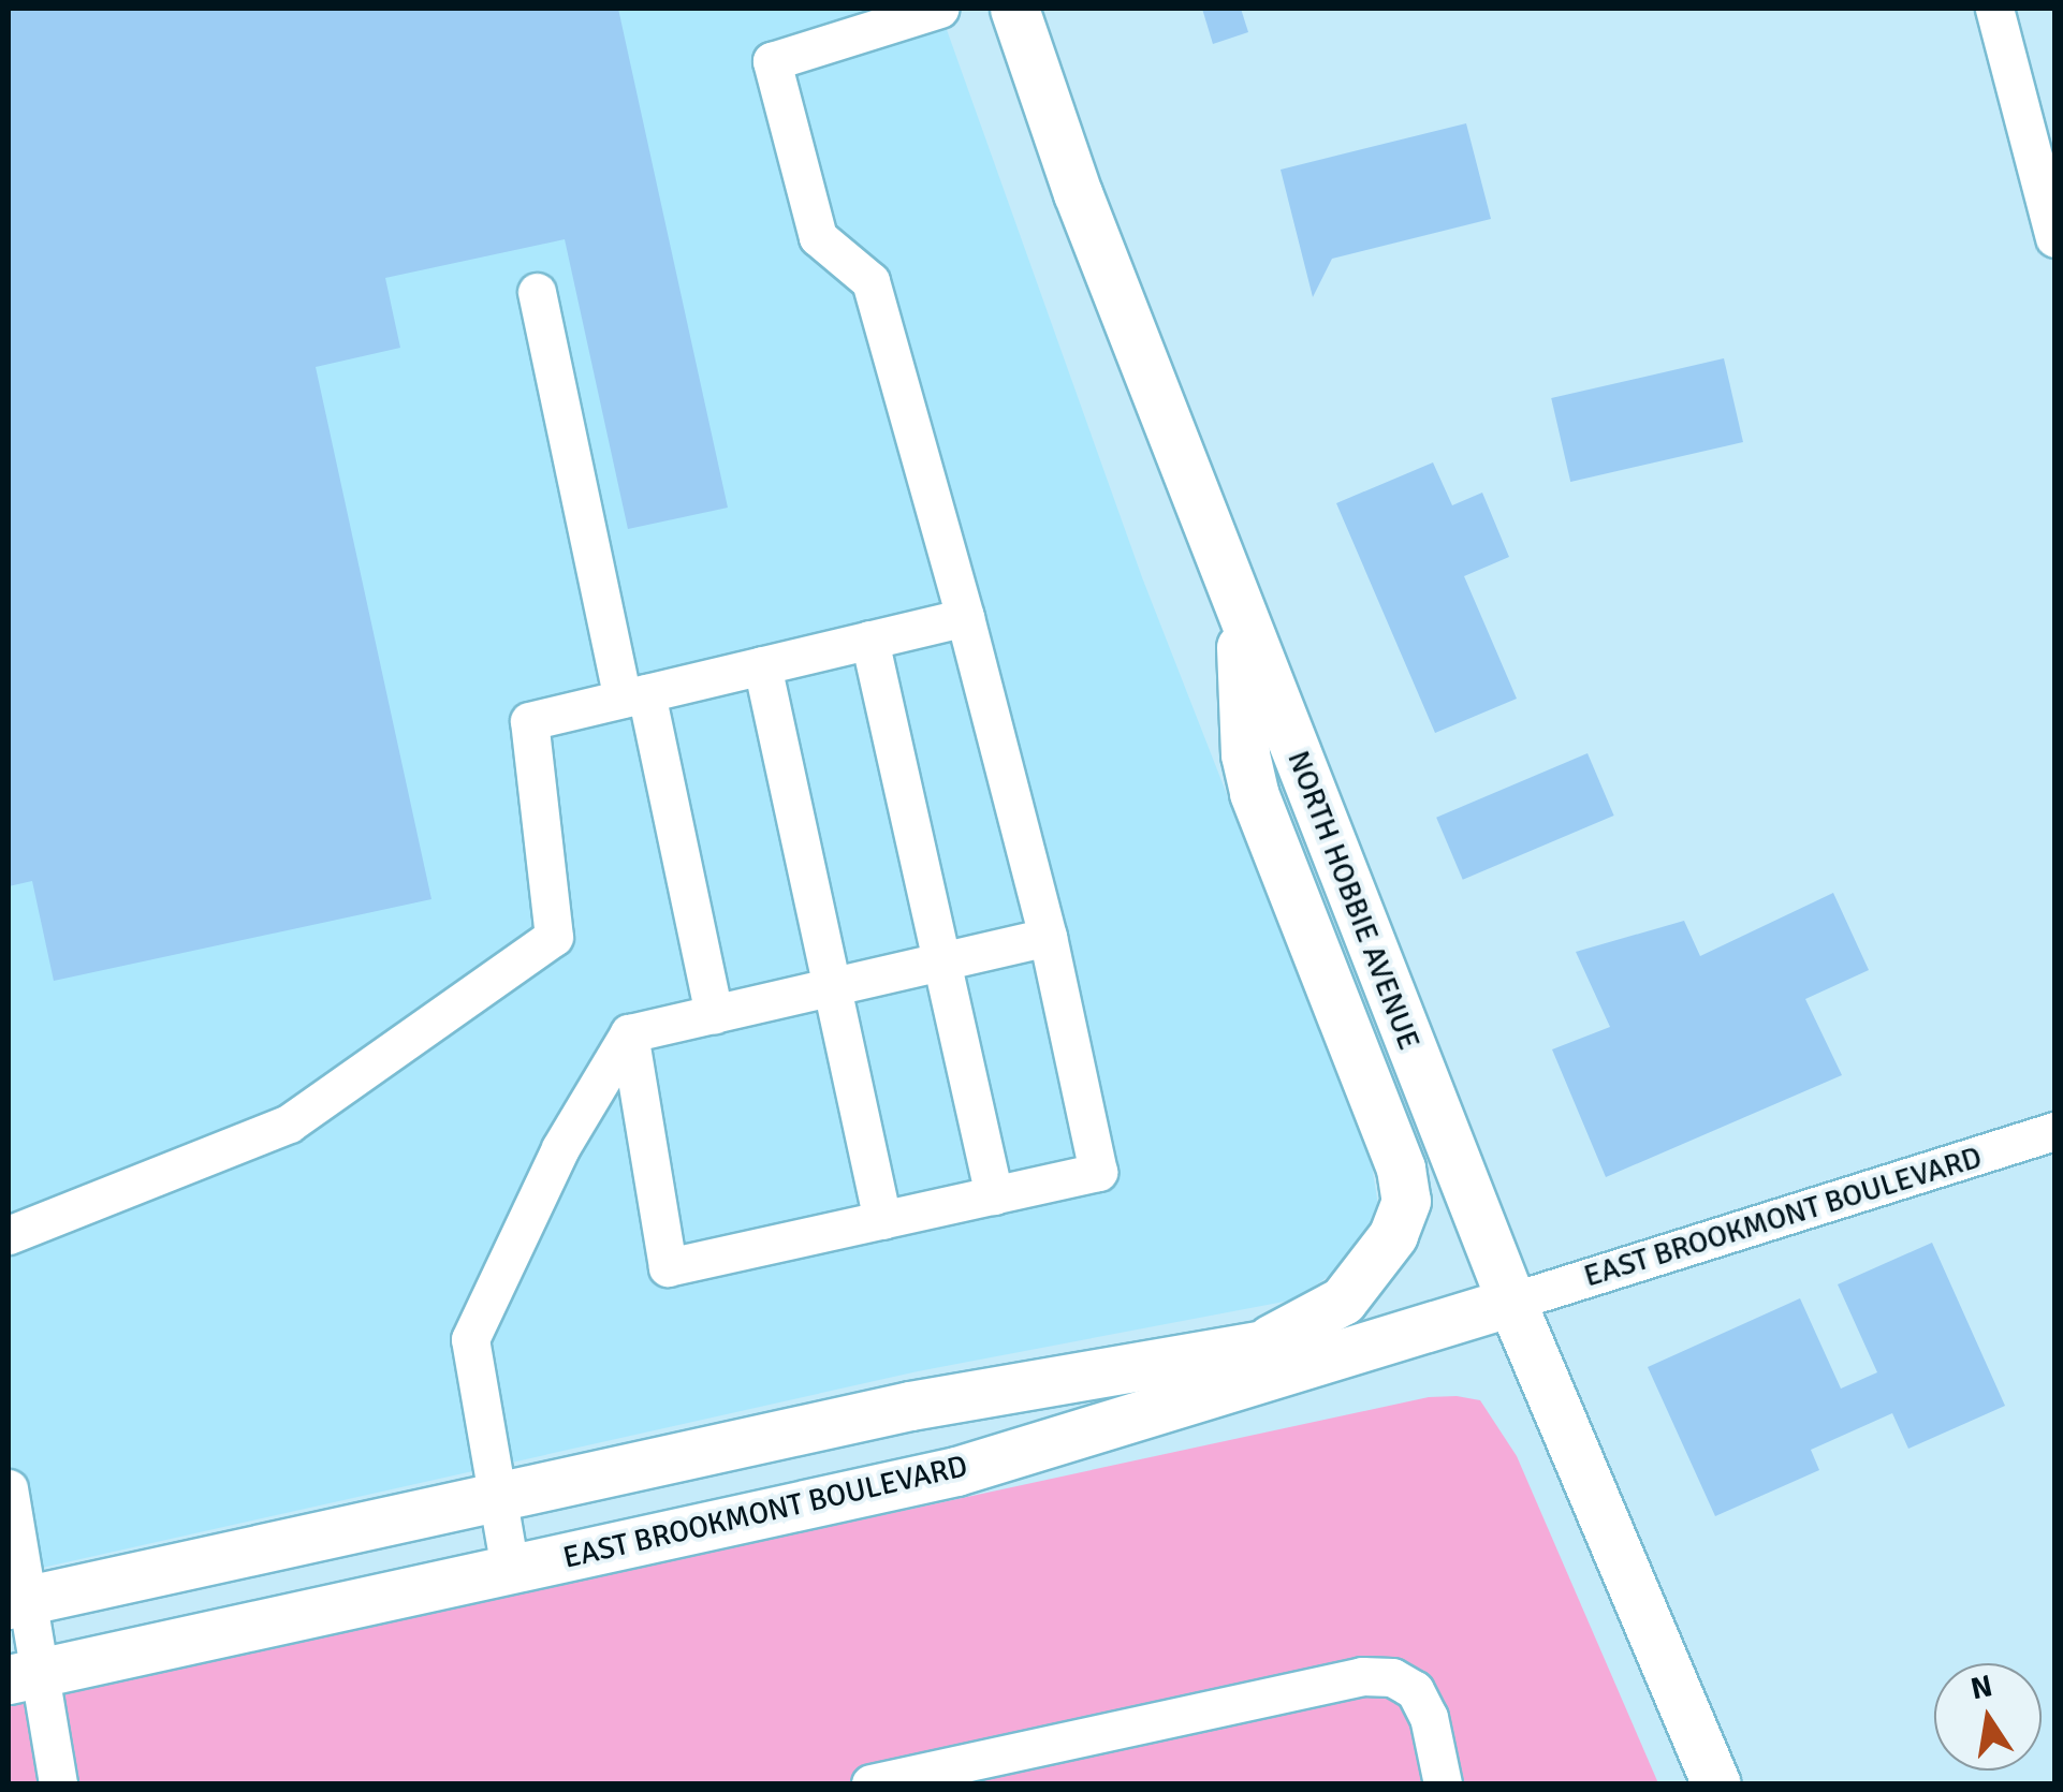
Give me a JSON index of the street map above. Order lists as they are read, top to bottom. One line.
{"streets":{"main road":["NORTH HOBBIE AVENUE","EAST BROOKMONT BOULEVARD"]},"crossings":[["NORTH HOBBIE AVENUE","EAST BROOKMONT BOULEVARD"]],"north":"top"}
